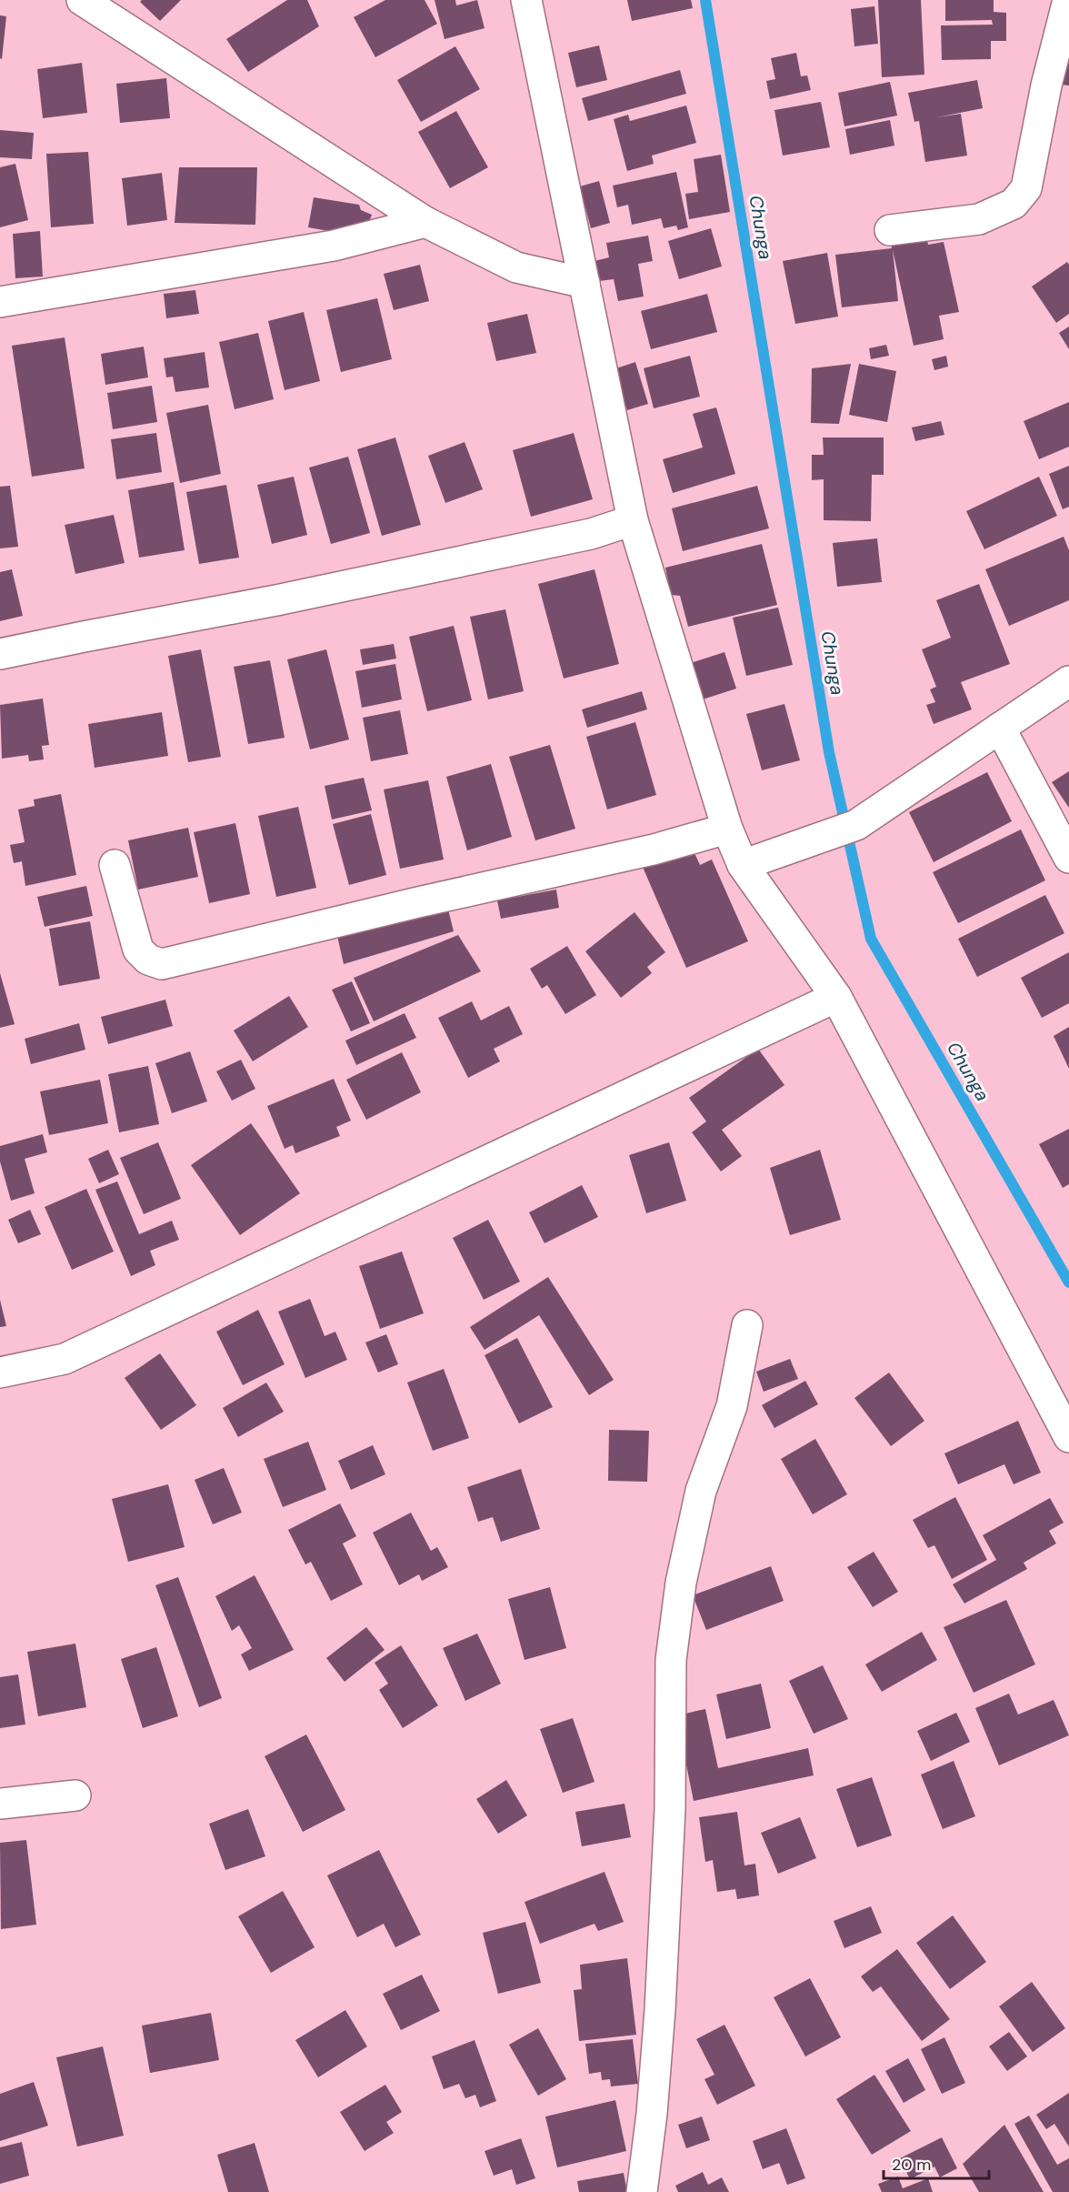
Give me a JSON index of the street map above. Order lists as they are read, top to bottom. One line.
{"water":["Chunga"],"scale_bar":"20 m"}
